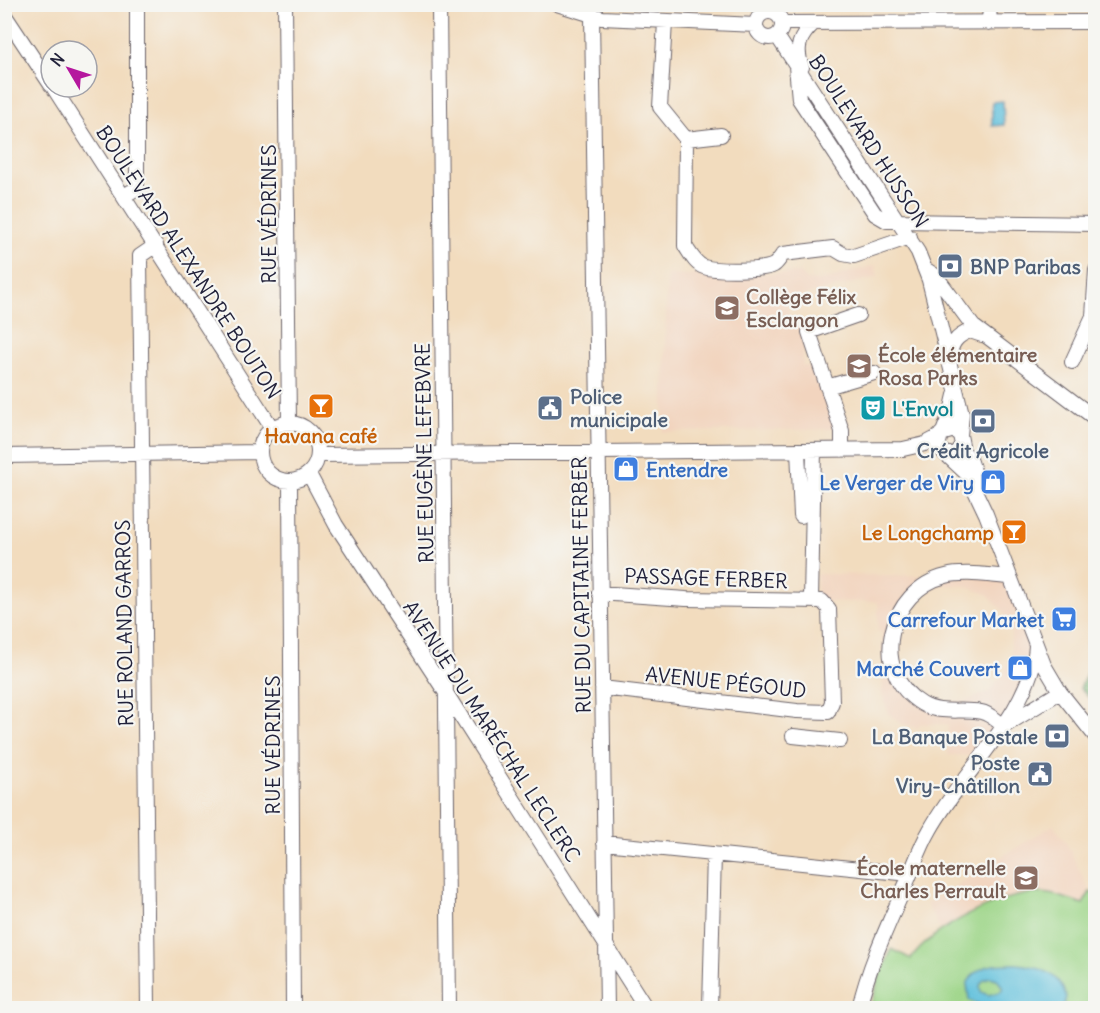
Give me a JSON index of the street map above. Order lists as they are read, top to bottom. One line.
{"streets":{"street":["BOULEVARD HUSSON","RUE VÉDRINES","BOULEVARD ALEXANDRE BOUTON","RUE EUGÈNE LEFEBVRE","PASSAGE FERBER","RUE DU CAPITAINE FERBER","RUE ROLAND GARROS","AVENUE PÉGOUD","AVENUE DU MARÉCHAL LECLERC"]},"crossings":[["RUE VÉDRINES","BOULEVARD ALEXANDRE BOUTON"],["RUE VÉDRINES","AVENUE DU MARÉCHAL LECLERC"],["BOULEVARD ALEXANDRE BOUTON","RUE ROLAND GARROS"],["BOULEVARD ALEXANDRE BOUTON","AVENUE DU MARÉCHAL LECLERC"],["RUE EUGÈNE LEFEBVRE","AVENUE DU MARÉCHAL LECLERC"],["PASSAGE FERBER","RUE DU CAPITAINE FERBER"],["PASSAGE FERBER","AVENUE PÉGOUD"],["RUE DU CAPITAINE FERBER","AVENUE PÉGOUD"],["RUE DU CAPITAINE FERBER","AVENUE DU MARÉCHAL LECLERC"]],"places":{"bank":["BNP Paribas","Crédit Agricole","La Banque Postale"],"school or university":["Collège Félix Esclangon","École élémentaire Rosa Parks","École maternelle Charles Perrault"],"bar":["Havana café","Le Longchamp"],"public building":["Police municipale","Poste Viry-Châtillon"],"theatre":["L'Envol"],"shop":["Entendre","Le Verger de Viry","Marché Couvert"],"supermarket":["Carrefour Market"]},"north":"top left"}
